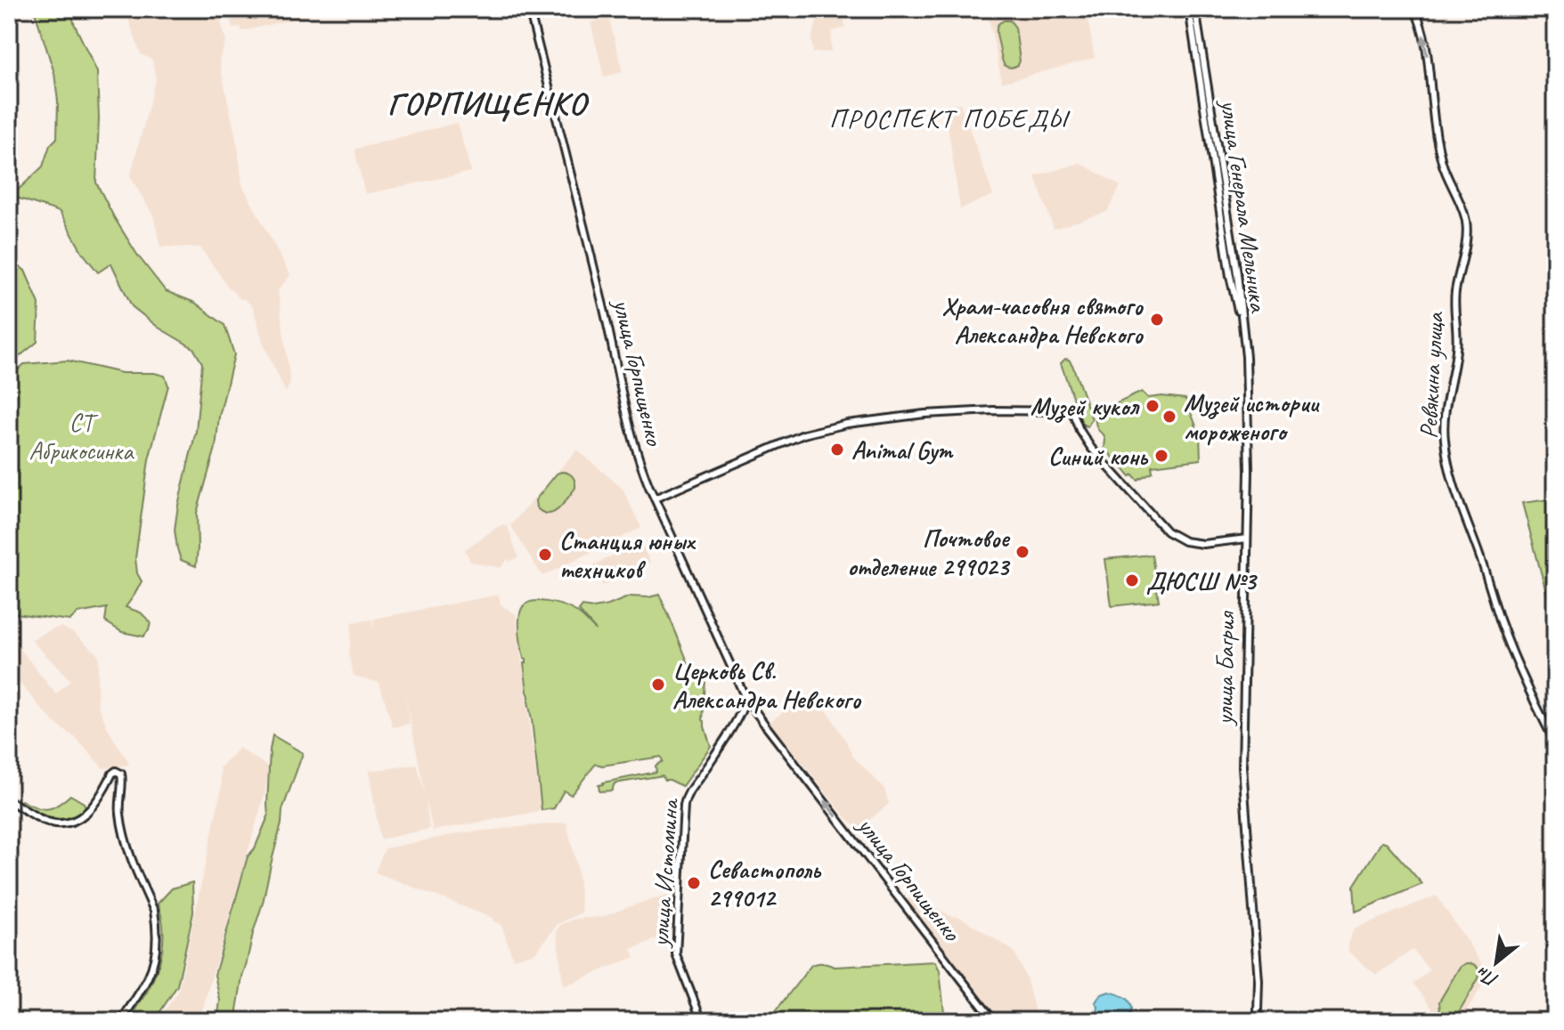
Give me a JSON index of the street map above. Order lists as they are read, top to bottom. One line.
{"streets":{"main road":["улица Генерала Мельника","улица Горпищенко","Ревякина улица","улица Багрия","улица Истомина"]},"crossings":[["улица Генерала Мельника","улица Багрия"],["улица Горпищенко","улица Истомина"]],"one_way":["Ревякина улица"],"districts":["ГОРПИЩЕНКО","ПРОСПЕКТ ПОБЕДЫ"],"parks":["СТ Абрикосинка"],"places":["Храм-часовня святого Александра Невского","Музей кукол","Музей истории мороженого","Animal Gym","Синий конь","Почтовое отделение 299023","Станция юных техников","ДЮСШ №3","Церковь Св. Александра Невского","Севастополь 299012"],"north":"bottom left"}
